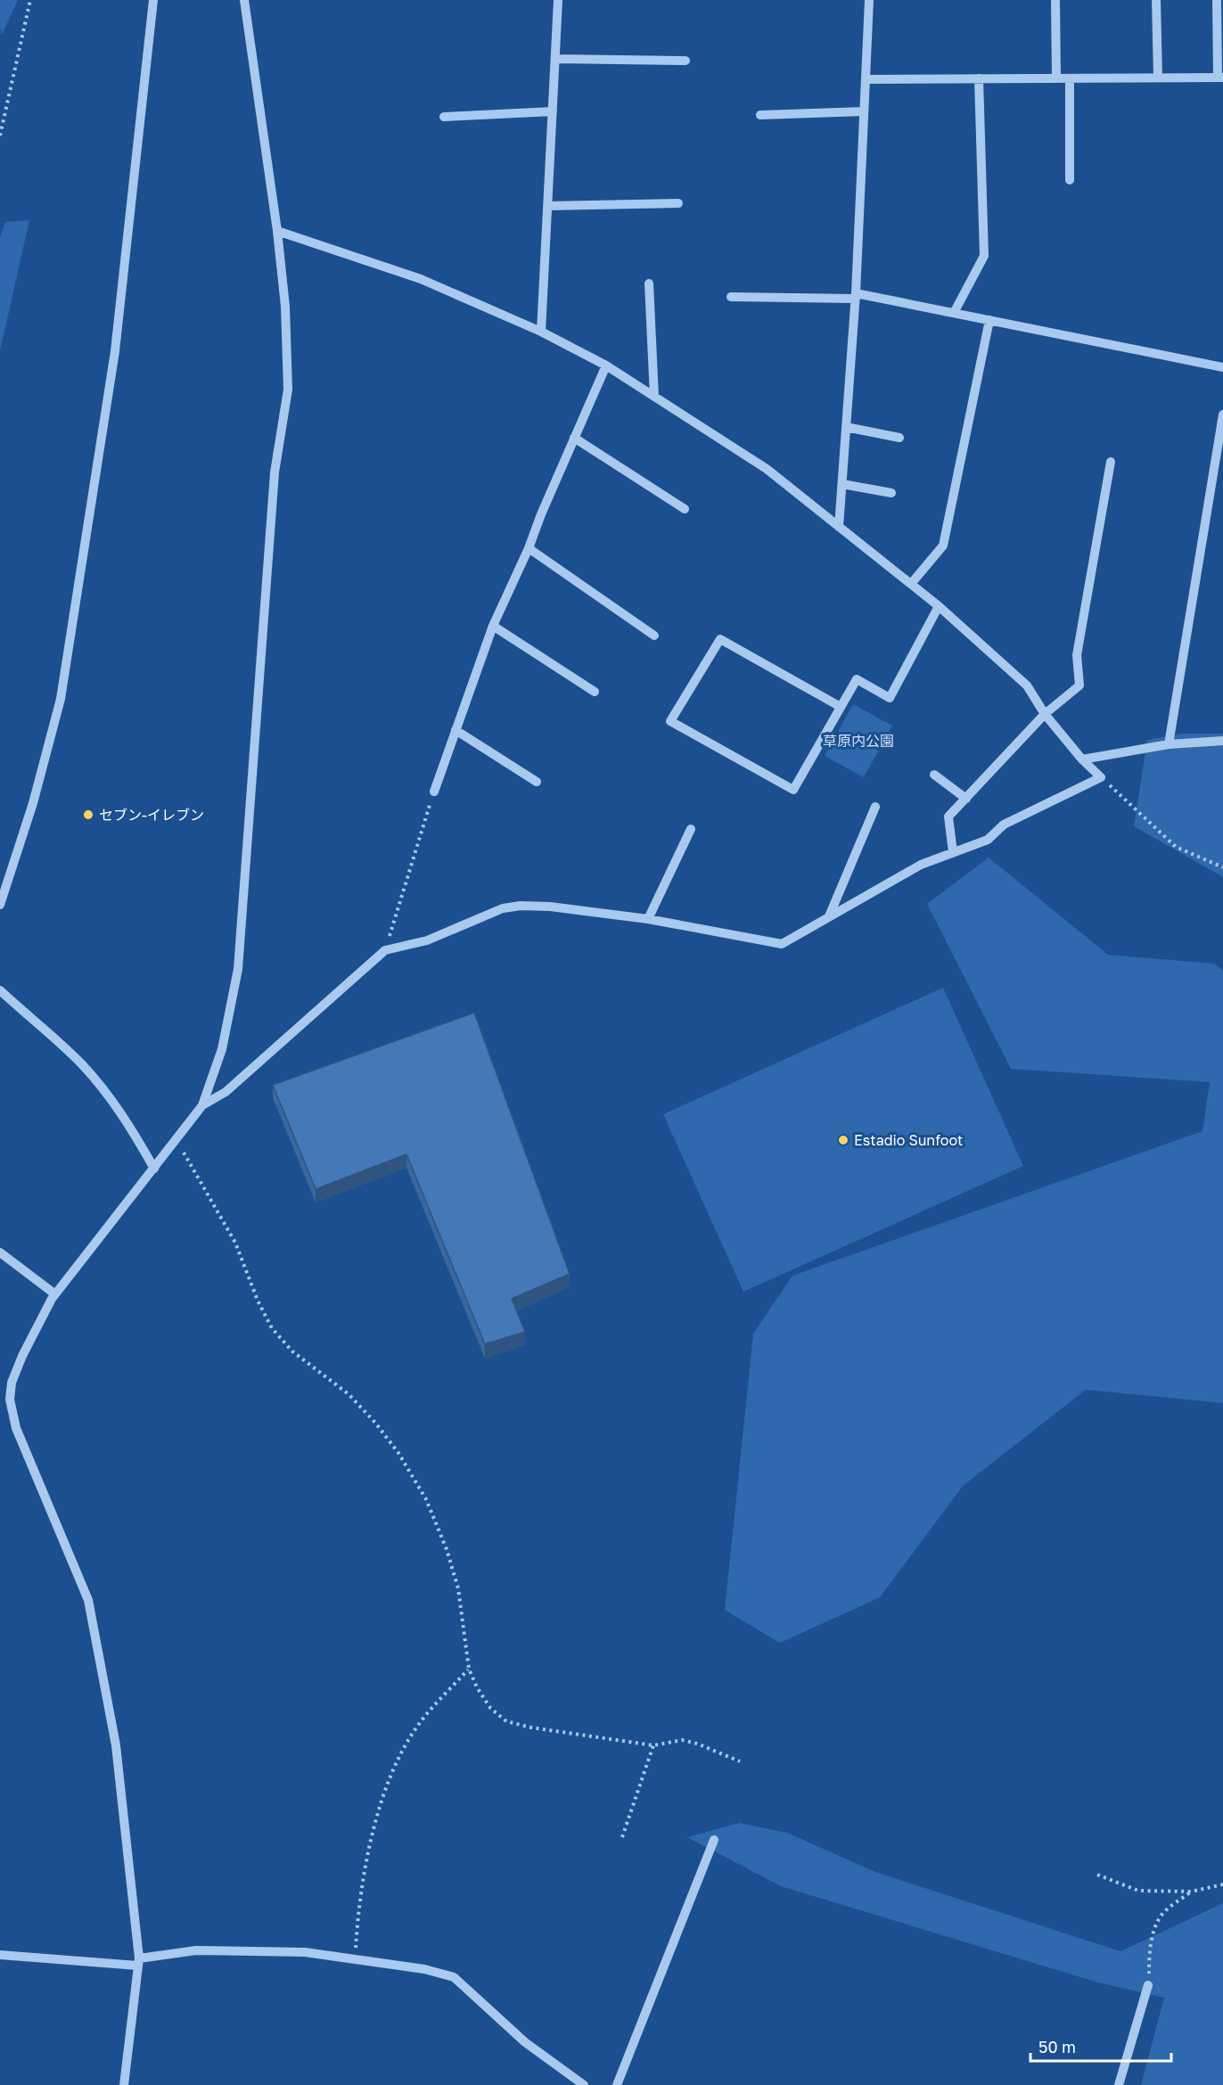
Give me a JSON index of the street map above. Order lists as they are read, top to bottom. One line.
{"parks":["草原内公園"],"places":["セブン-イレブン","Estadio Sunfoot"],"scale_bar":"50 m"}
